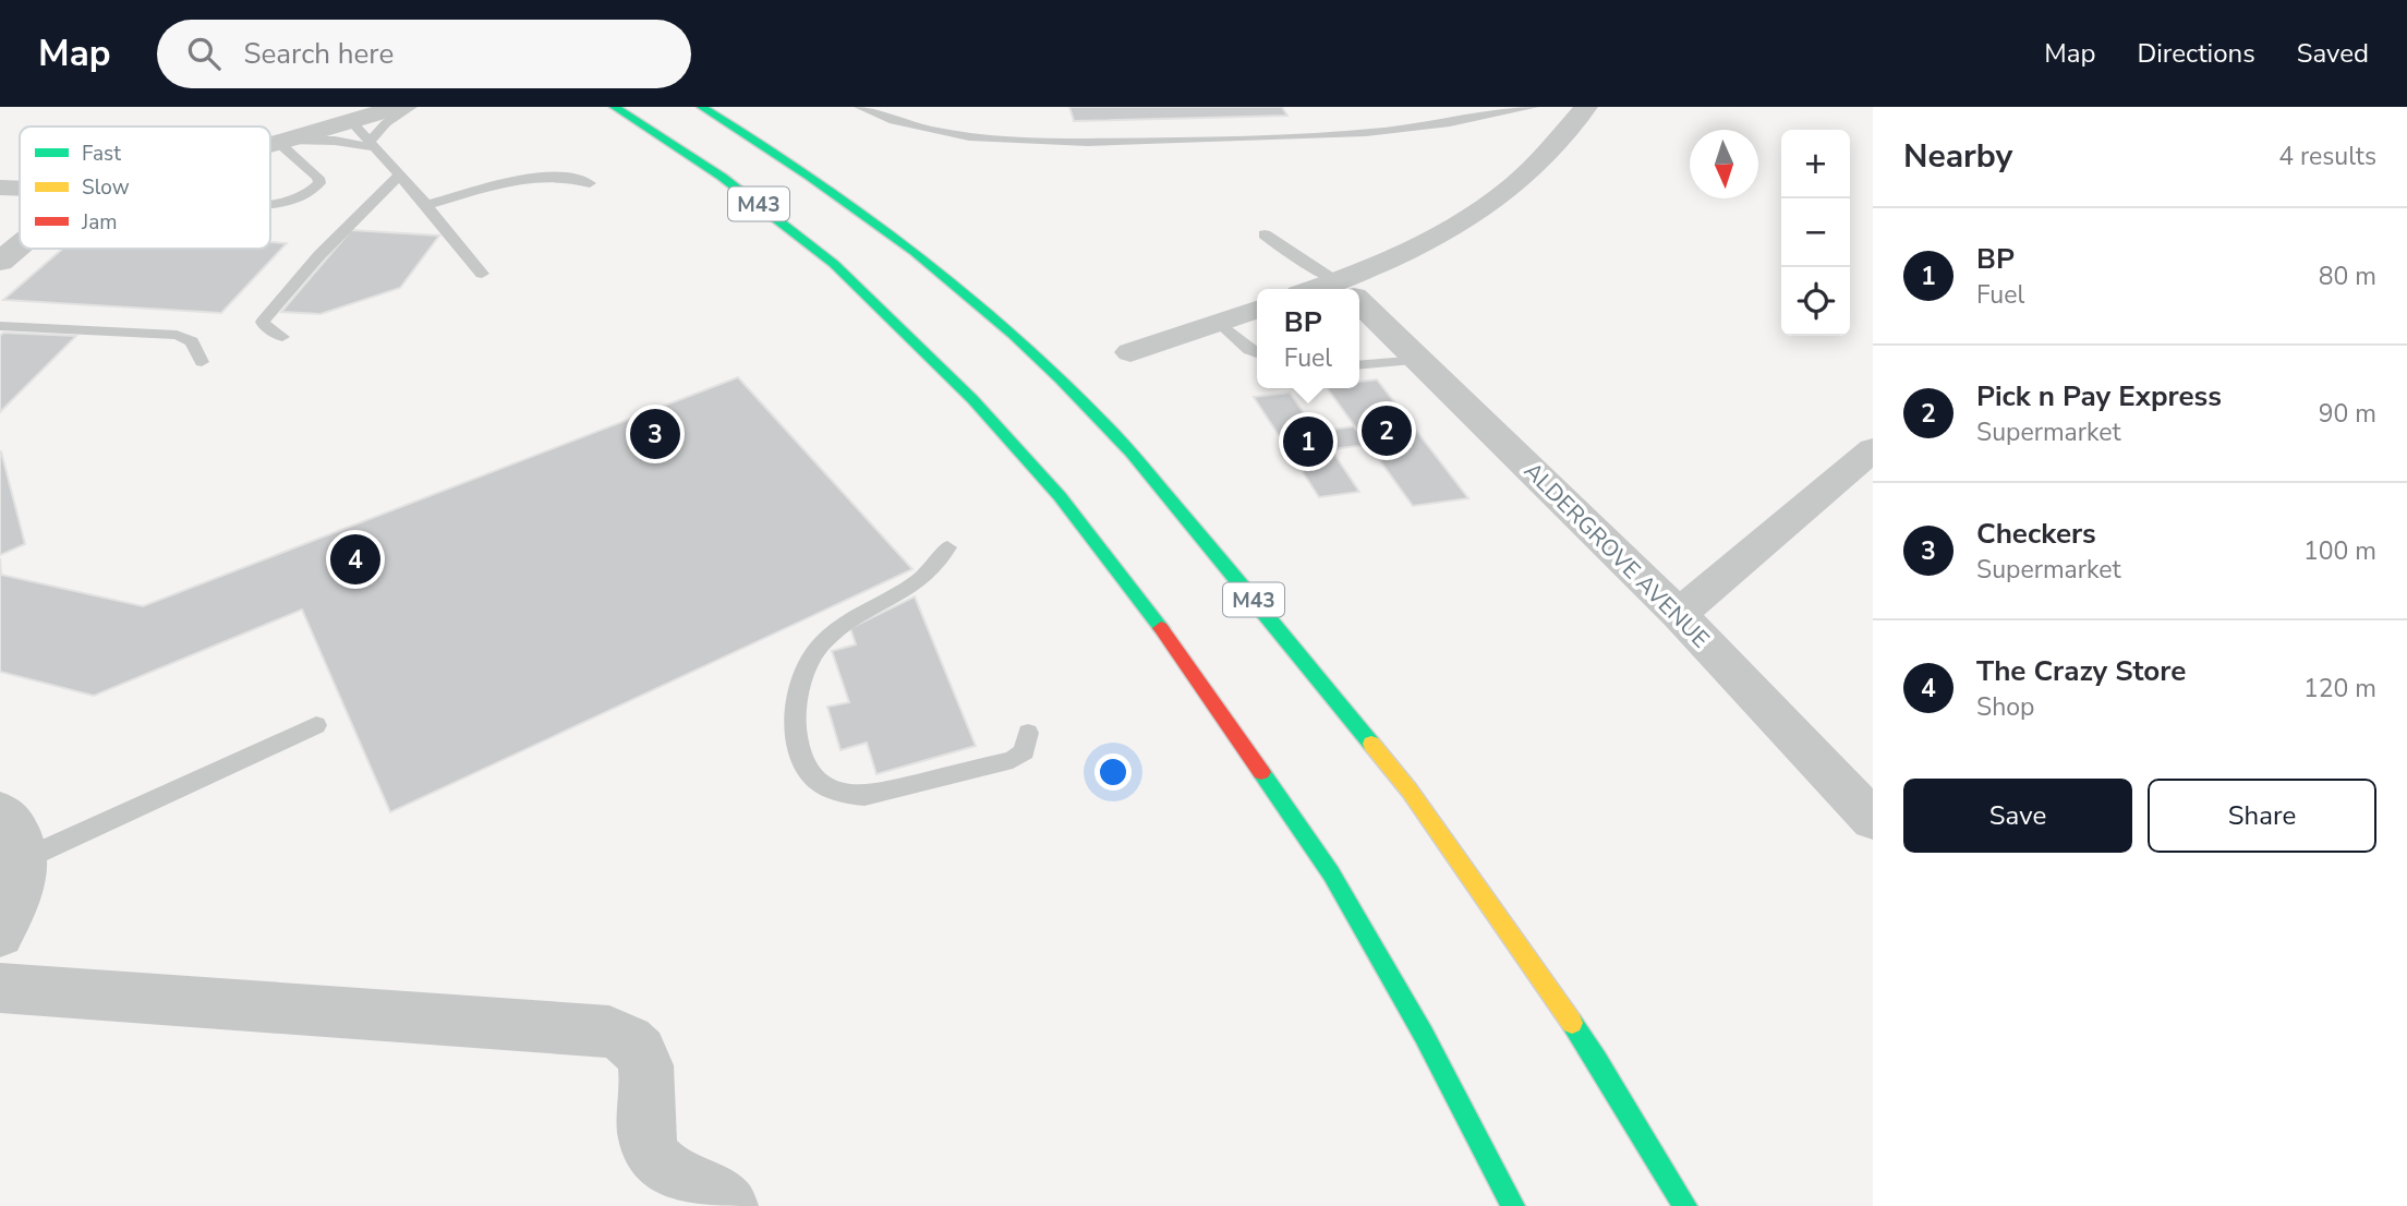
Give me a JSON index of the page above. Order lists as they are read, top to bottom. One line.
{"streets":{"main road":["M43"],"street":["ALDERGROVE AVENUE"]},"legend":["Fast","Slow","Jam"],"north":"bottom","page":{"header":"Map","search":"Search here","nav":["Map","Directions","Saved"],"heading":["Nearby","4 results"],"map_buttons":["+","−"],"list":[{"mark":"1","name":"BP","note":"Fuel","value":"80 m"},{"mark":"2","name":"Pick n Pay Express","note":"Supermarket","value":"90 m"},{"mark":"3","name":"Checkers","note":"Supermarket","value":"100 m"},{"mark":"4","name":"The Crazy Store","note":"Shop","value":"120 m"}],"popup":["BP","Fuel"],"pins":["2","3","1","4"],"buttons":["Save","Share"]}}
